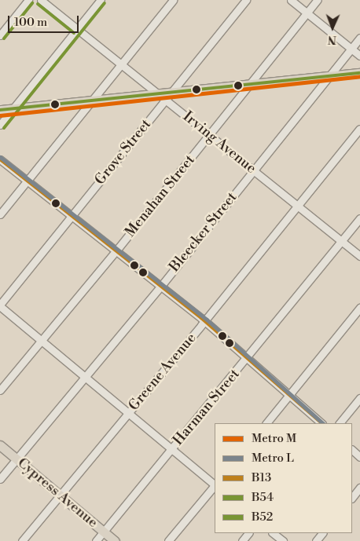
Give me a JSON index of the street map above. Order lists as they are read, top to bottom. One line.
{"streets":{"main road":["Cypress Avenue"],"street":["Irving Avenue","Grove Street","Menahan Street","Bleecker Street","Greene Avenue","Harman Street"]},"crossings":[["Irving Avenue","Grove Street"],["Irving Avenue","Menahan Street"],["Irving Avenue","Bleecker Street"],["Irving Avenue","Greene Avenue"],["Irving Avenue","Harman Street"],["Bleecker Street","Cypress Avenue"],["Greene Avenue","Cypress Avenue"],["Harman Street","Cypress Avenue"]],"lines":["transit line B52","transit line B54","metro line M","metro line L","transit line B13"],"legend":["Metro M","Metro L","B13","B54","B52"],"scale_bar":"100 m","north":"bottom"}
